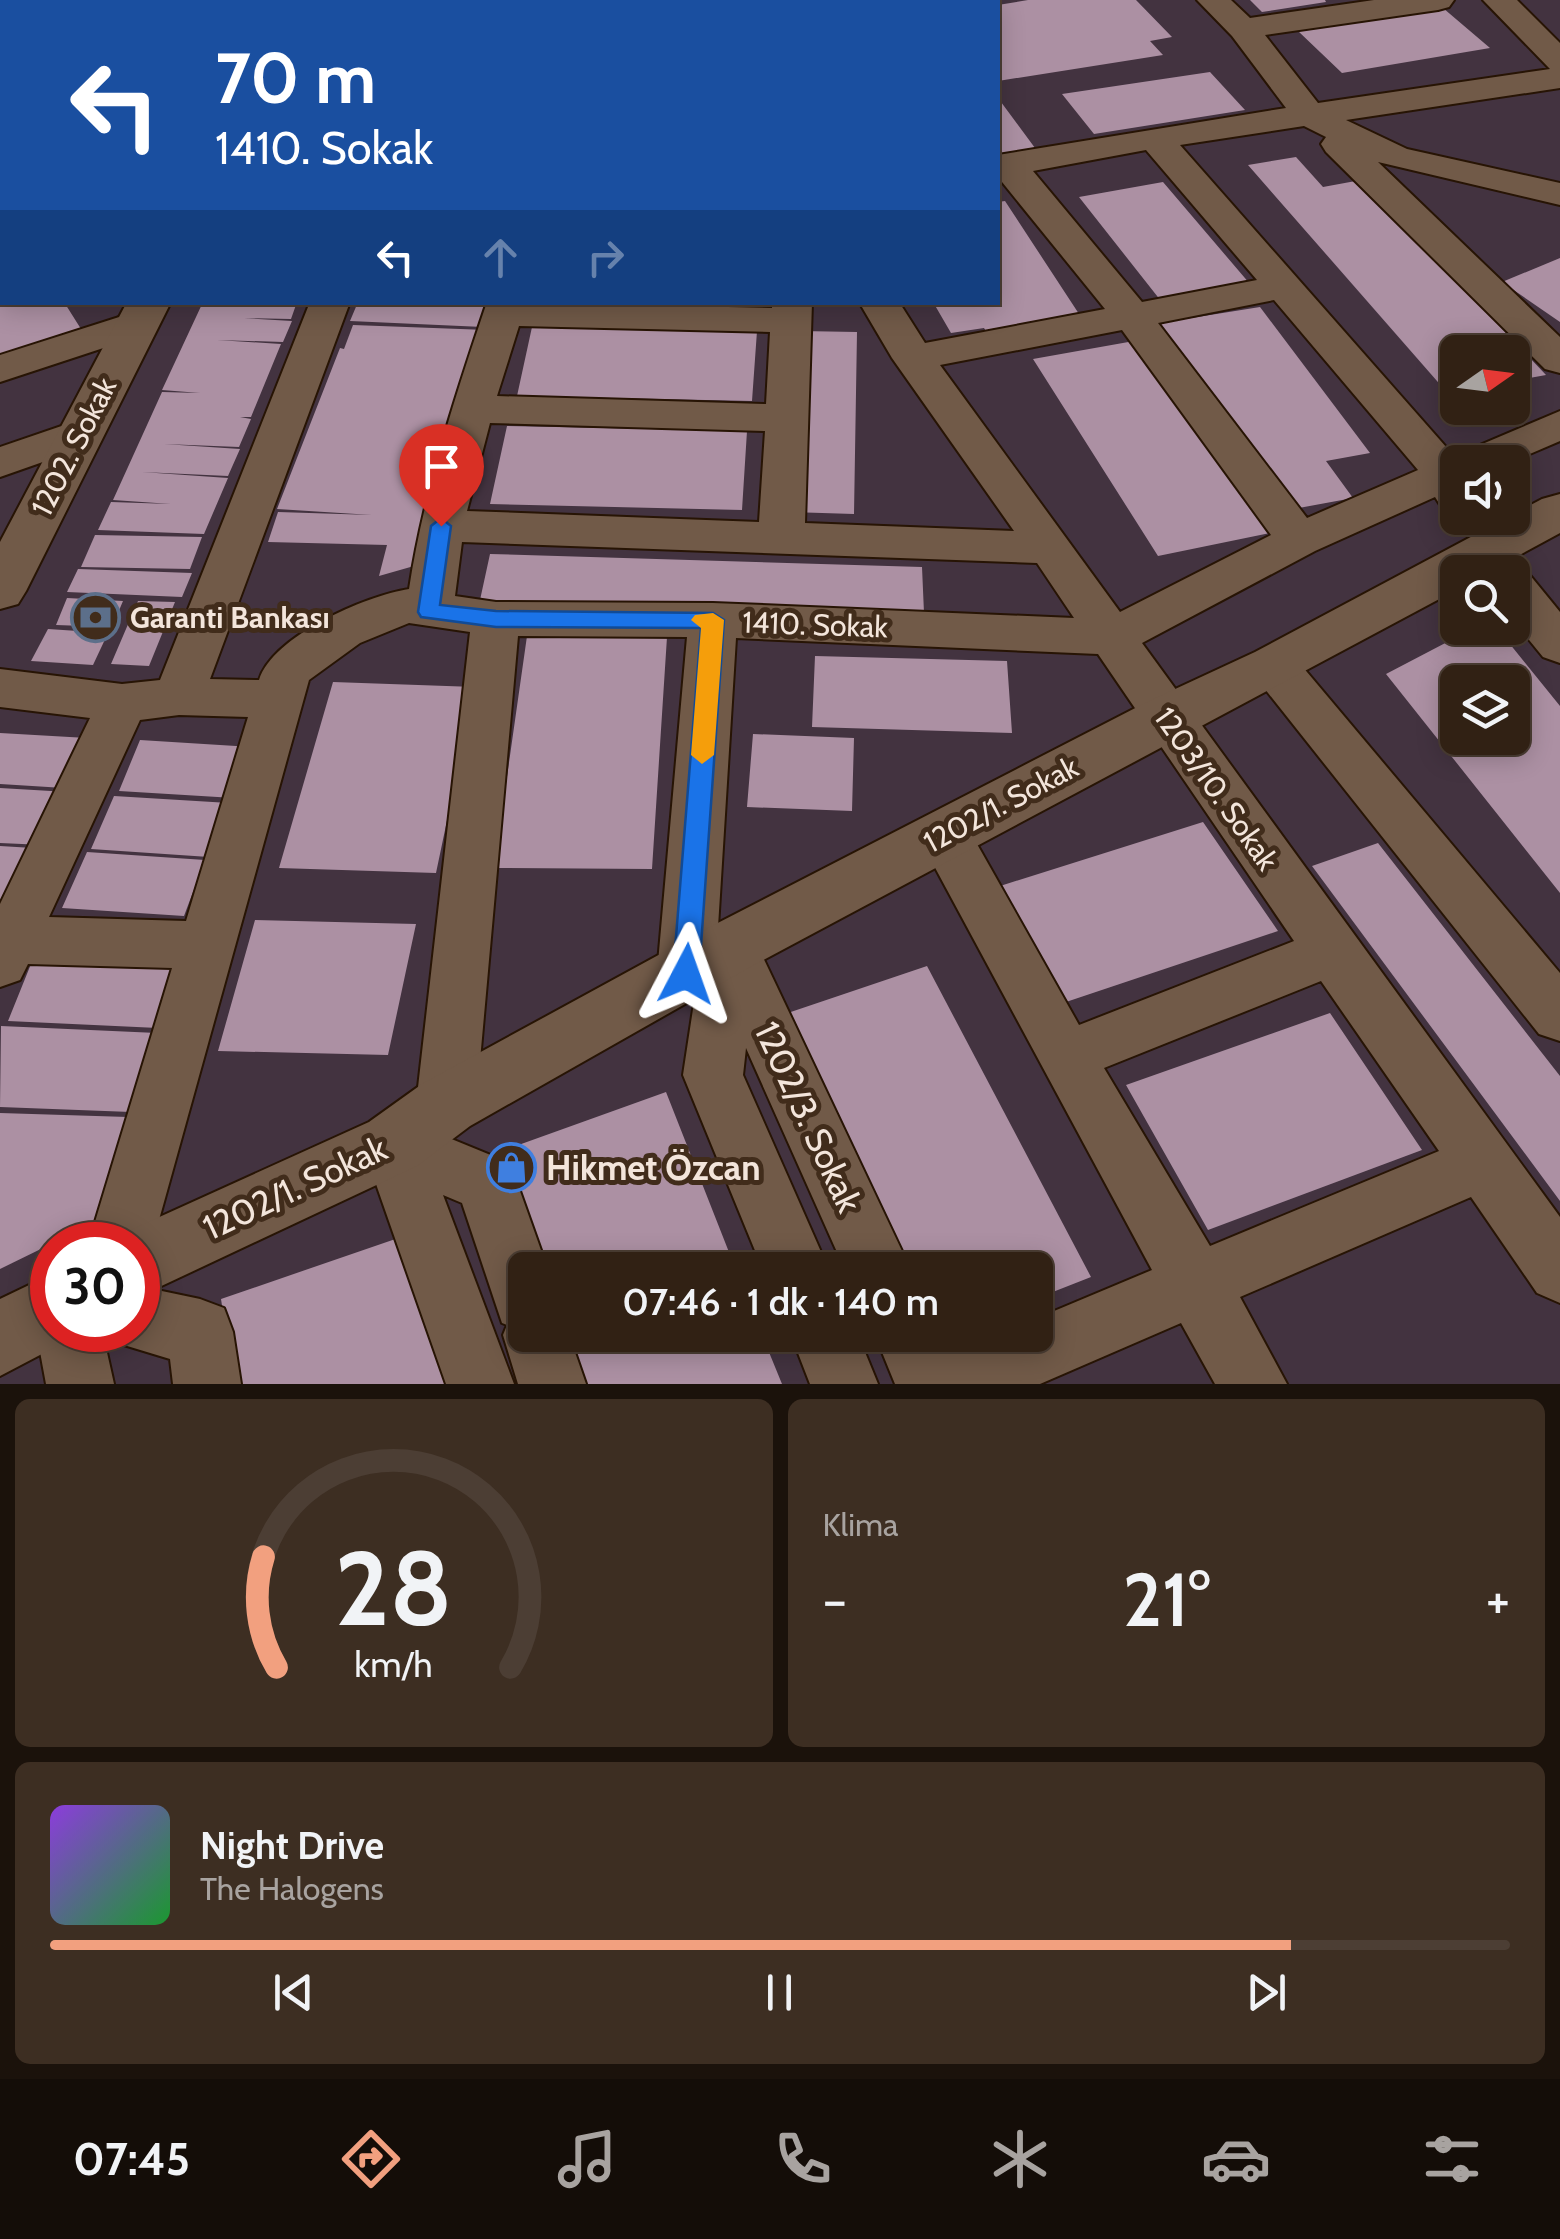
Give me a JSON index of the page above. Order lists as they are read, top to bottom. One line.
{"streets":{"street":["1202. Sokak","1410. Sokak","1203/10. Sokak","1202/1. Sokak","1202/3. Sokak"]},"crossings":[["1410. Sokak","1203/10. Sokak"],["1410. Sokak","1202/3. Sokak"],["1203/10. Sokak","1202/1. Sokak"],["1202/1. Sokak","1202/3. Sokak"]],"places":{"bank":["Garanti Bankası"],"shop":["Hikmet Özcan"]},"north":"right","page":{"turn":["70 m","1410. Sokak"],"limit":"30","trip":"07:46 · 1 dk · 140 m","tile":"Klima","heat":["−","21°","+"],"song":["Night Drive","The Halogens"],"tabs":"07:45","gauge":["28","km/h"]}}
